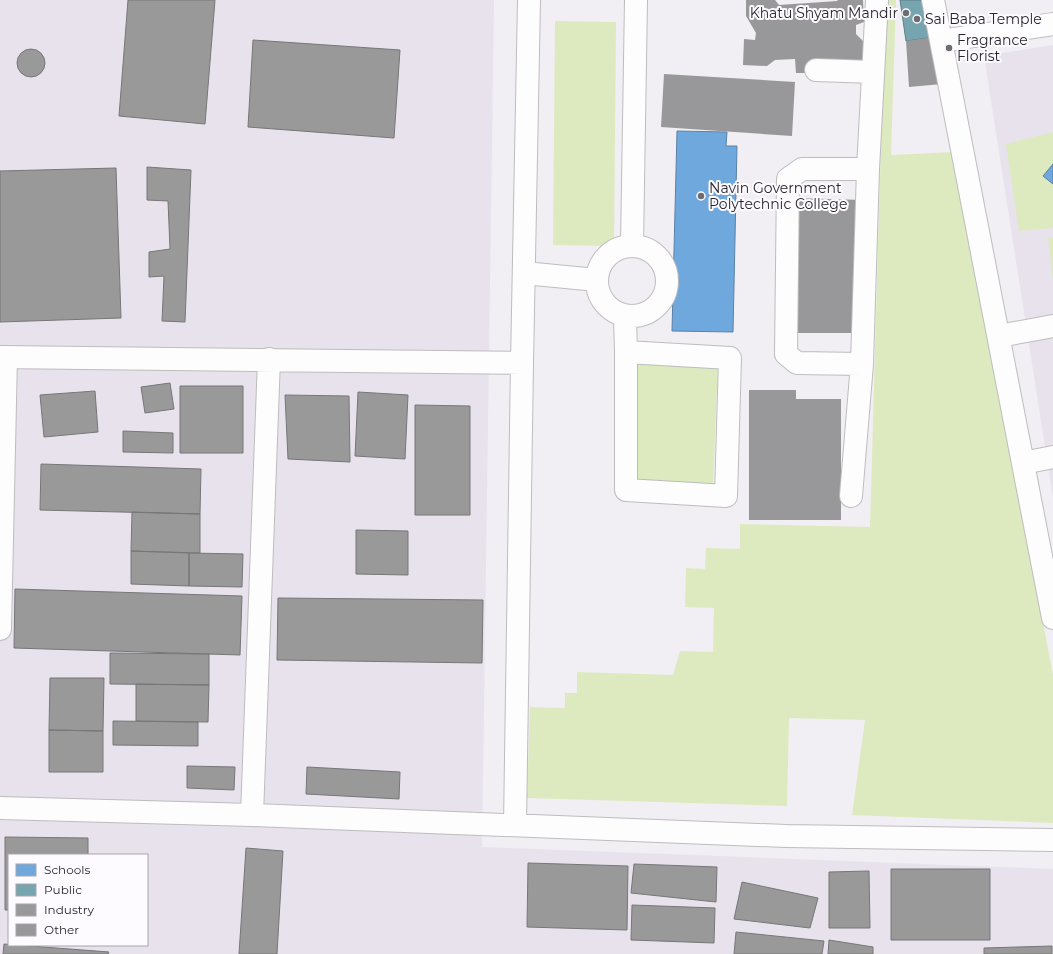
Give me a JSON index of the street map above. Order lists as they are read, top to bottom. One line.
{"places":["Khatu Shyam Mandir","Sai Baba Temple","Fragrance Florist","Navin Government Polytechnic College"],"legend":["Schools","Public","Industry","Other"]}
